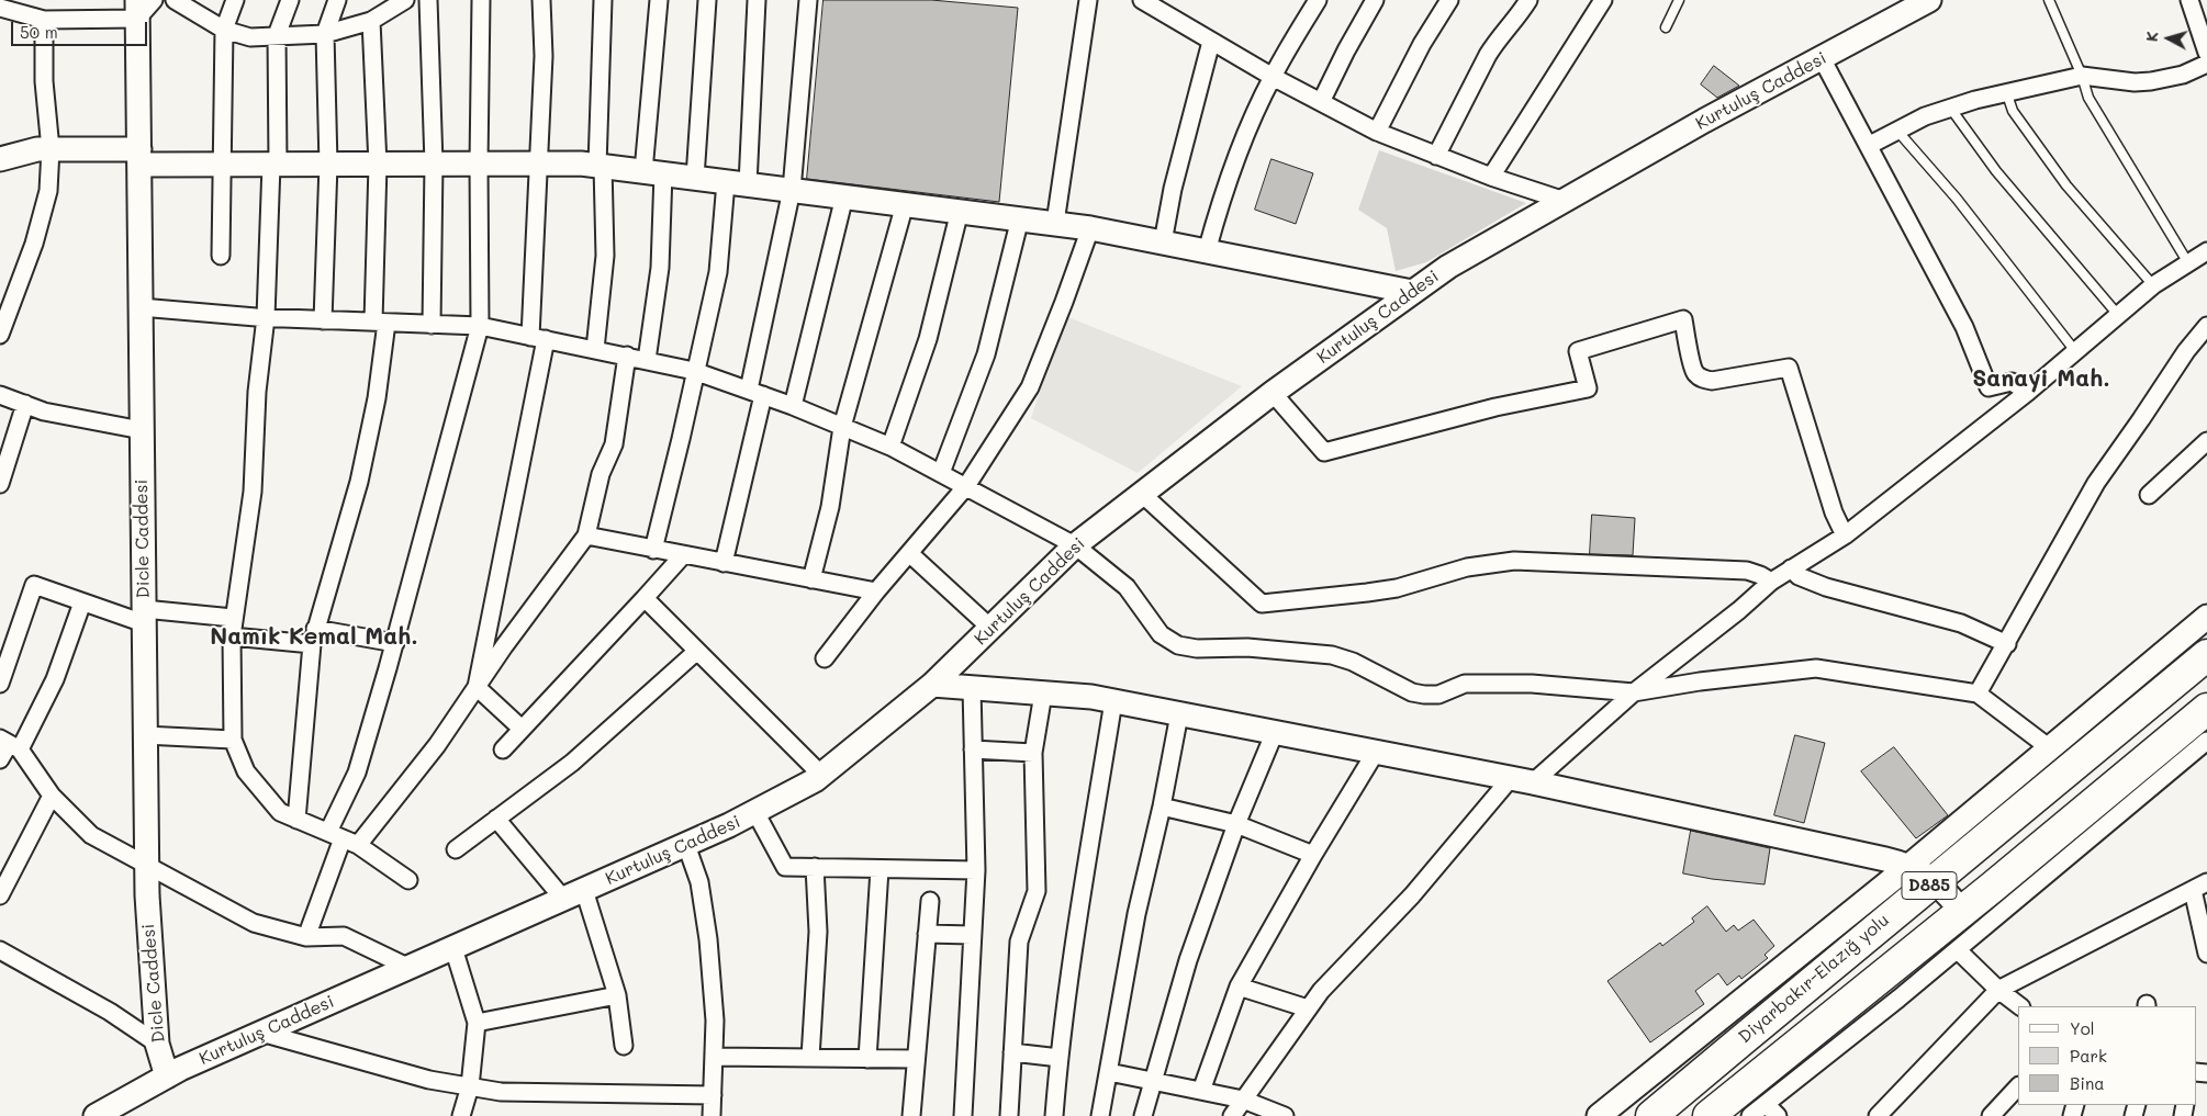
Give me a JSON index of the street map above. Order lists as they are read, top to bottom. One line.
{"streets":{"highway":["D885","Diyarbakır-Elazığ yolu"],"street":["Kurtuluş Caddesi","Dicle Caddesi"]},"crossings":[["Kurtuluş Caddesi","Dicle Caddesi"]],"districts":["Sanayi Mah.","Namık Kemal Mah."],"legend":["Yol","Park","Bina"],"scale_bar":"50 m","north":"left"}
